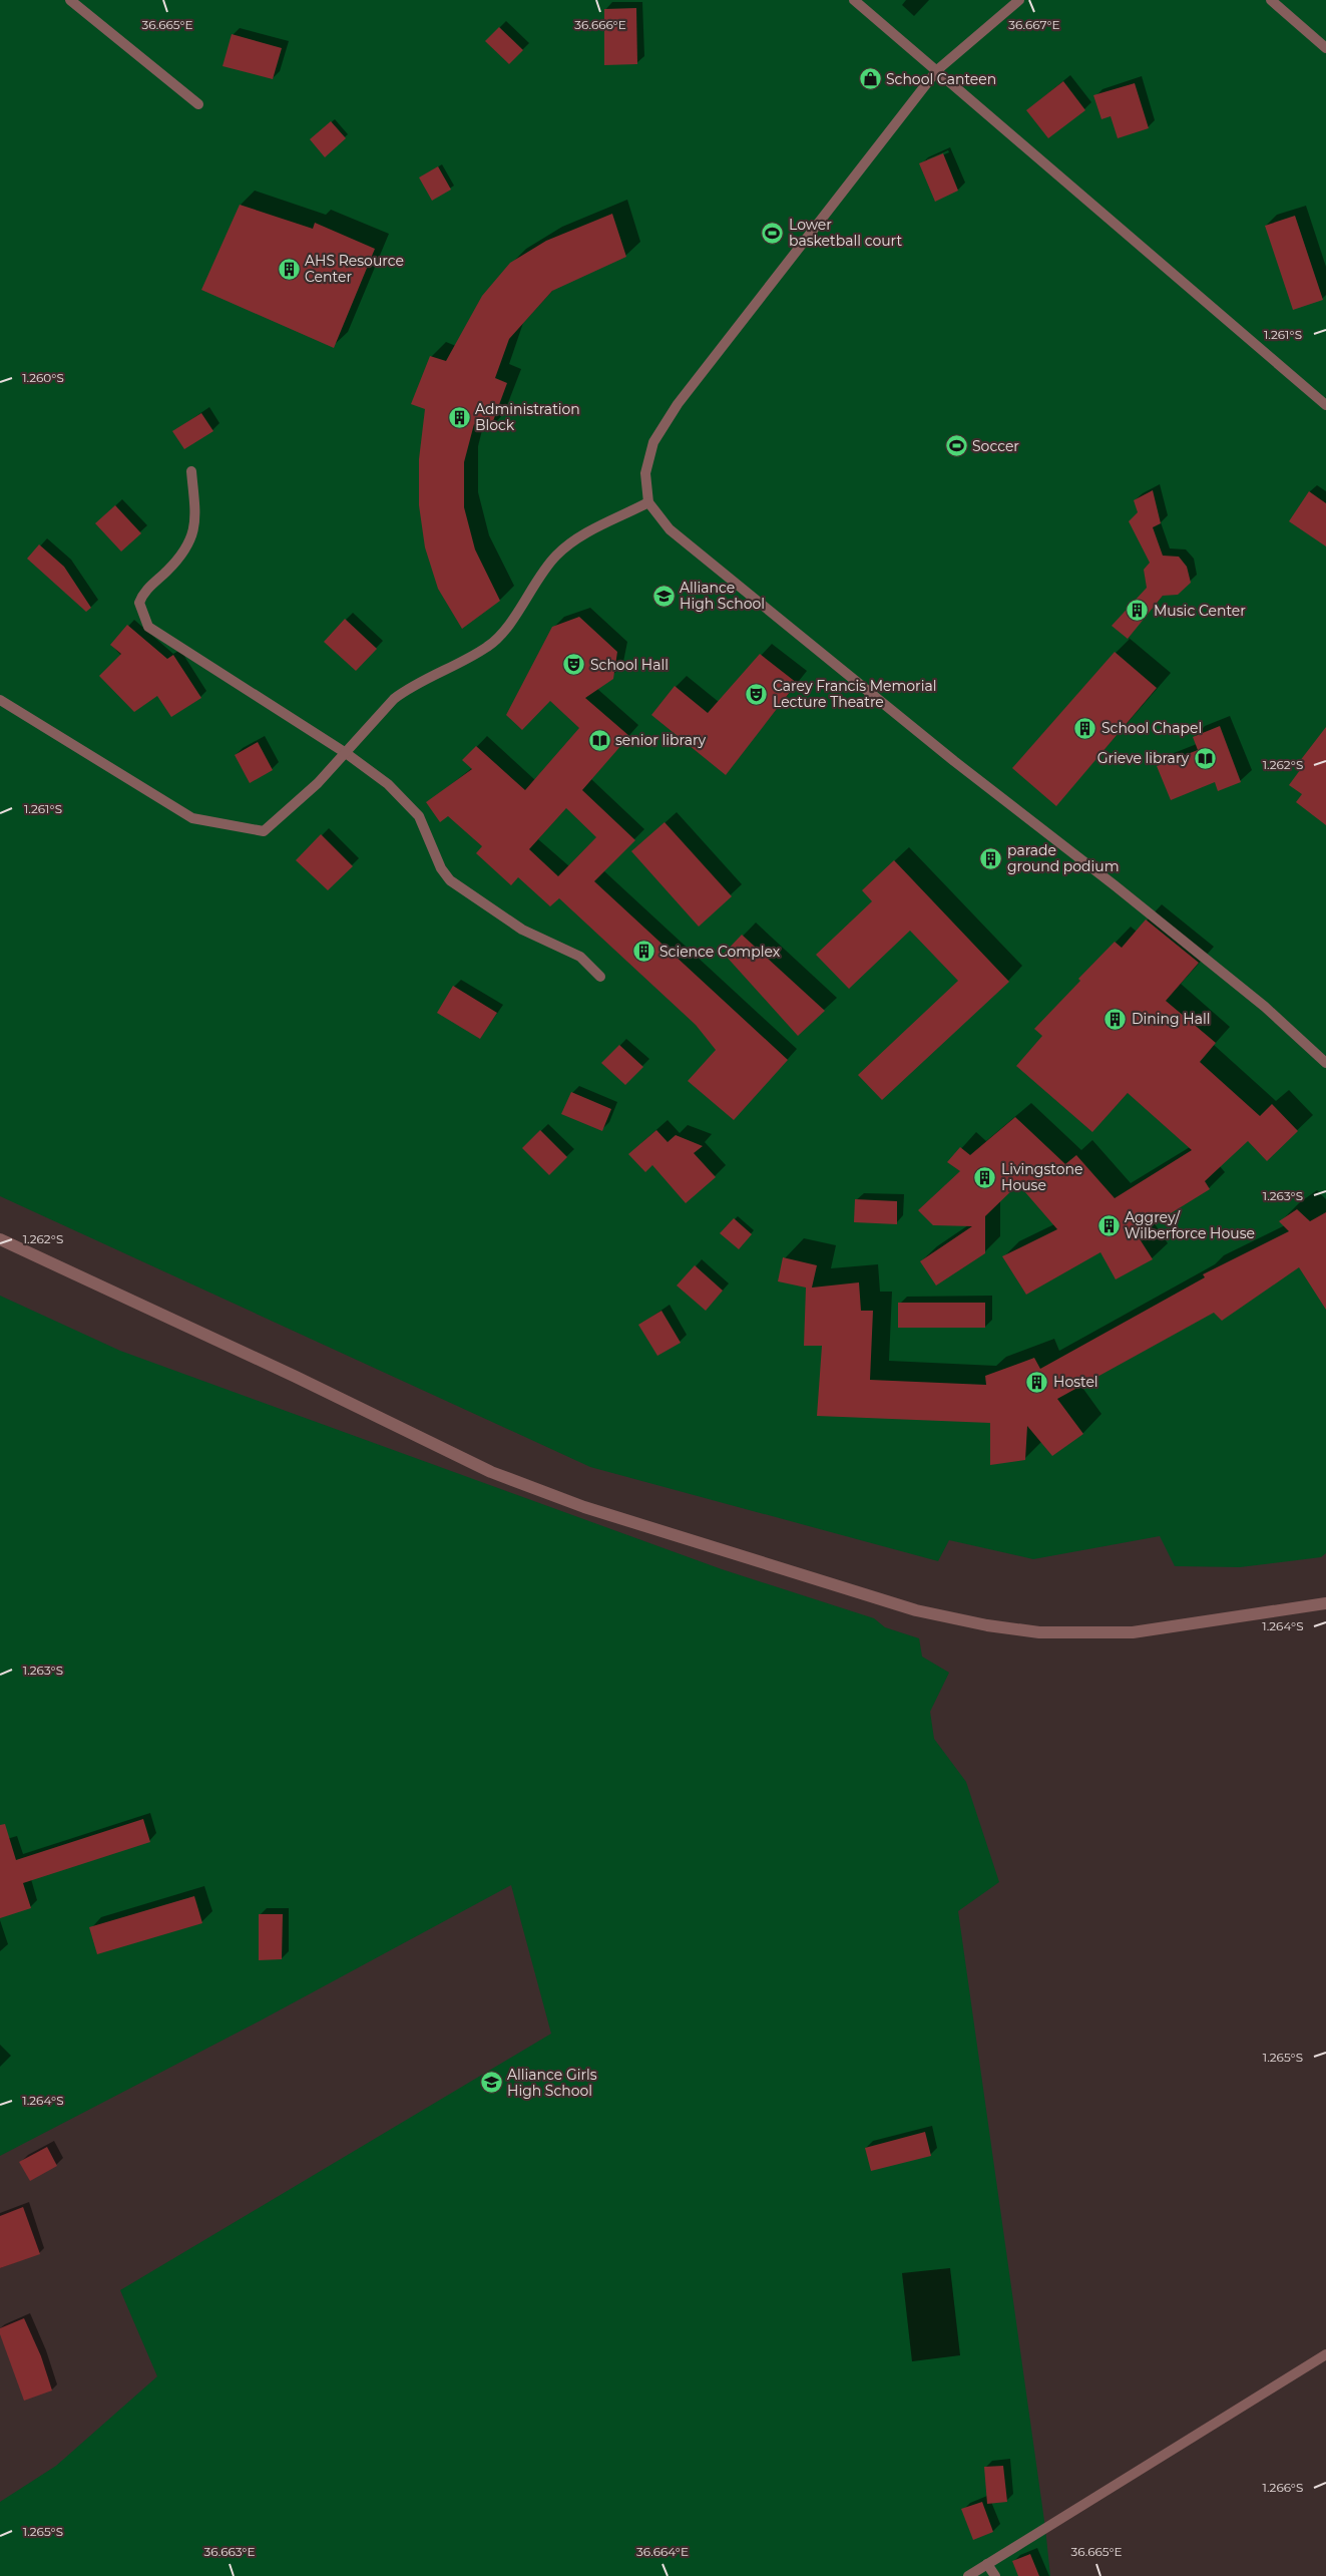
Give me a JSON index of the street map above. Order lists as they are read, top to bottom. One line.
{"places":{"shop":["School Canteen"],"sports":["Lower basketball court","Soccer"],"building":["AHS Resource Center","Administration Block","Music Center","School Chapel","parade ground podium","Science Complex","Dining Hall","Livingstone House","Aggrey/ Wilberforce House","Hostel"],"school or university":["Alliance High School","Alliance Girls High School"],"theatre":["School Hall","Carey Francis Memorial Lecture Theatre"],"library":["senior library","Grieve library"]},"coordinates":["36.666°E","36.667°E","36.665°E","1.261°S","1.260°S","1.262°S","1.263°S","1.264°S","1.265°S","1.266°S","36.663°E","36.664°E"]}
